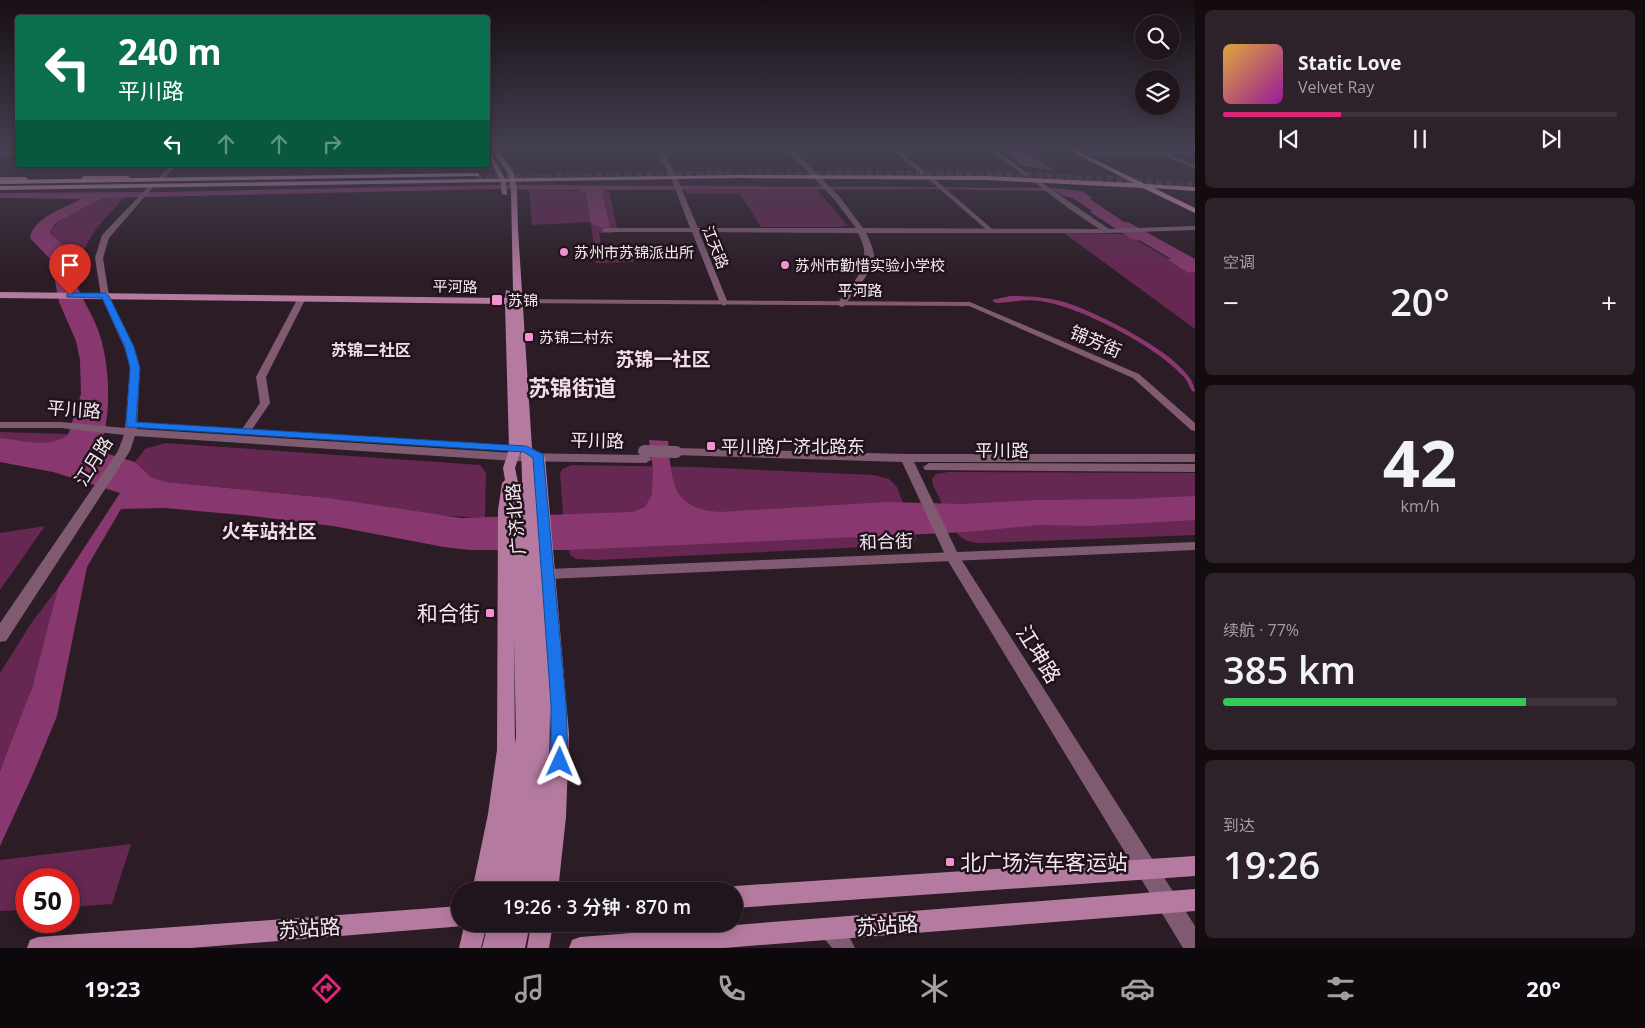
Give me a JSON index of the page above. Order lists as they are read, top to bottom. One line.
{"streets":{"main road":["平河路","广济北路","苏站路"],"street":["江天路","锦芳街","平川路","江月路","和合街","江坤路"]},"crossings":[["江天路","平河路"],["平河路","锦芳街"],["平河路","江月路"],["平河路","广济北路"],["平川路","江月路"],["平川路","广济北路"],["平川路","江坤路"],["和合街","江坤路"],["江坤路","苏站路"]],"districts":["苏锦二社区","苏锦一社区","苏锦街道","火车站社区"],"places":{"other":["苏州市苏锦派出所","苏州市勤惜实验小学校"],"transit":["苏锦","苏锦二村东","平川路广济北路东","和合街","北广场汽车客运站"]},"page":{"turn":["240 m","平川路"],"song":["Static Love","Velvet Ray"],"tile":["空调",["42","km/h"],["续航 · 77%","385 km"],["到达","19:26"]],"heat":["−","20°","+"],"limit":"50","trip":"19:26 · 3 分钟 · 870 m","tabs":["19:23","20°"]}}
